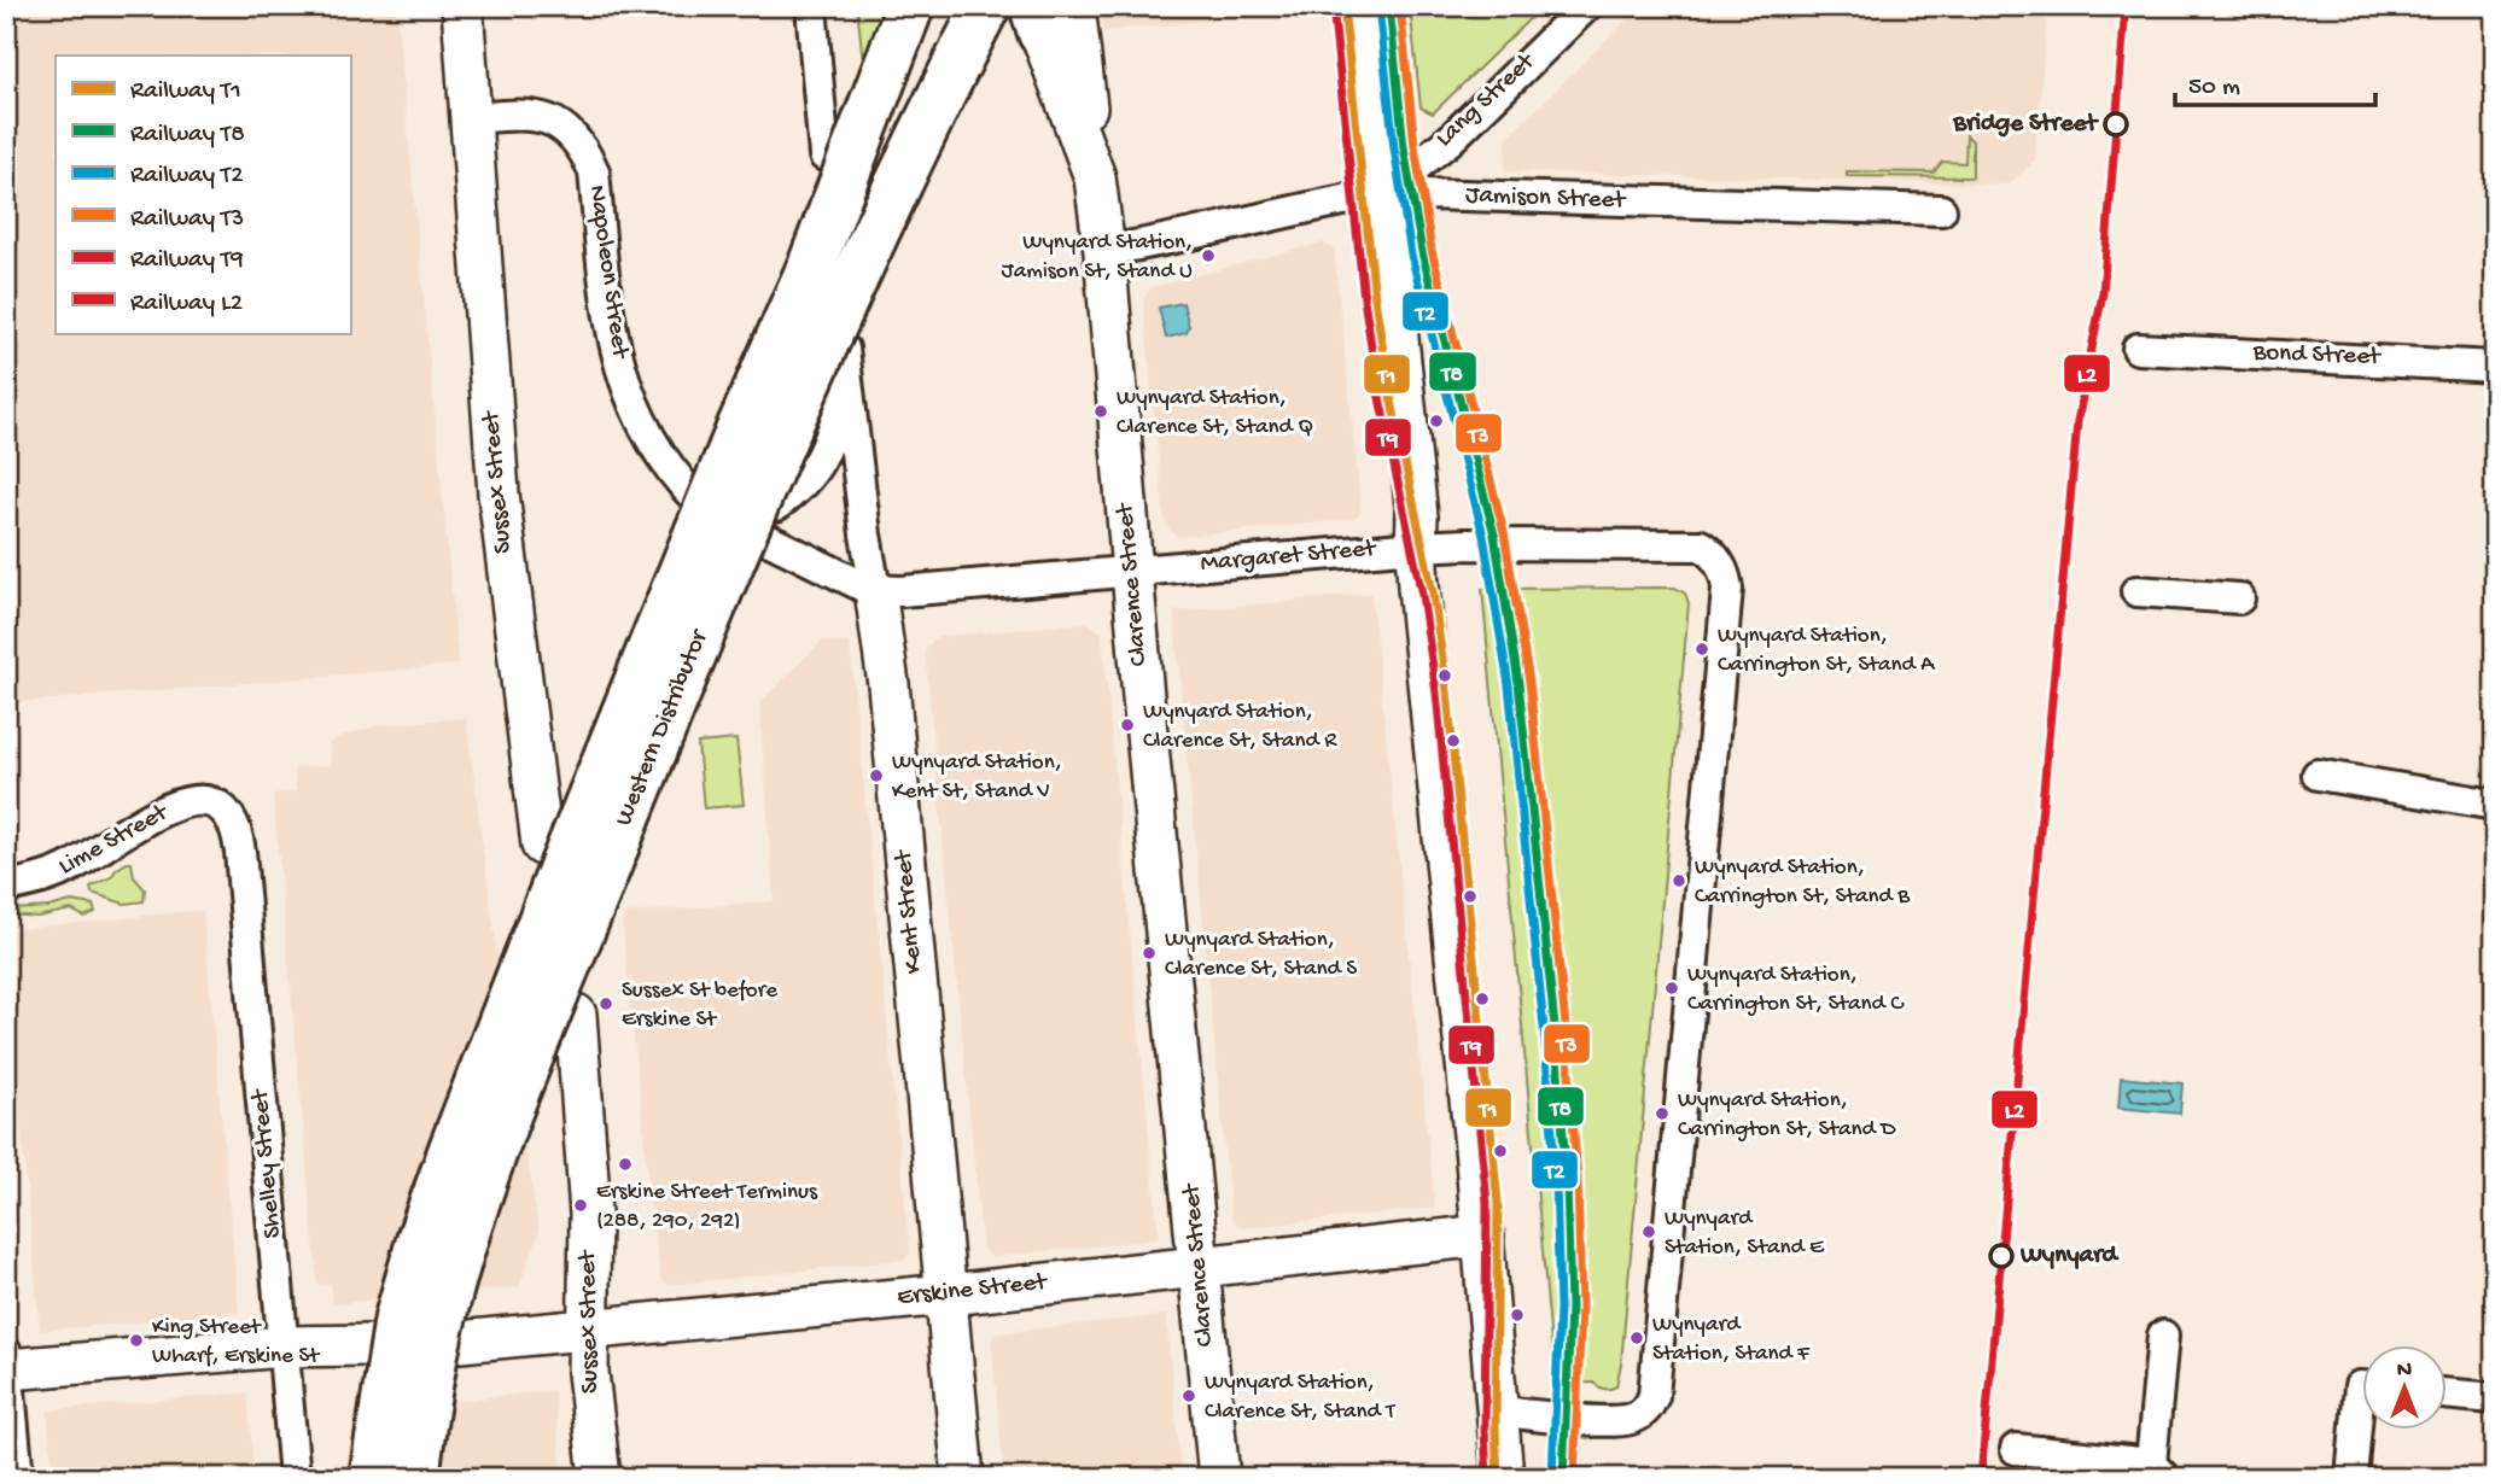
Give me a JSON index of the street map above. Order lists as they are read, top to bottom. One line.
{"streets":{"highway":["Western Distributor"],"street":["Lang Street","Jamison Street","Napoleon Street","Bond Street","Sussex Street","Margaret Street","Clarence Street","Lime Street","Kent Street","Shelley Street","Erskine Street"]},"crossings":[["Lang Street","Jamison Street"],["Jamison Street","Clarence Street"],["Napoleon Street","Sussex Street"],["Sussex Street","Erskine Street"],["Margaret Street","Clarence Street"],["Margaret Street","Kent Street"],["Clarence Street","Erskine Street"],["Lime Street","Shelley Street"],["Kent Street","Erskine Street"]],"places":["Bridge Street","Wynyard Station, Jamison St, Stand U","Wynyard Station, Clarence St, Stand Q","Wynyard Station, Carrington St, Stand A","Wynyard Station, Clarence St, Stand R","Wynyard Station, Kent St, Stand V","Wynyard Station, Carrington St, Stand B","Wynyard Station, Clarence St, Stand S","Wynyard Station, Carrington St, Stand C","Sussex St before Erskine St","Wynyard Station, Carrington St, Stand D","Erskine Street Terminus (288, 290, 292)","Wynyard Station, Stand E","Wynyard","Wynyard Station, Stand F","King Street Wharf, Erskine St","Wynyard Station, Clarence St, Stand T"],"lines":["rail line T1","rail line T8","rail line T3","rail line L2","rail line T2","rail line T9"],"legend":["Railway T1","Railway T8","Railway T2","Railway T3","Railway T9","Railway L2"],"scale_bar":"50 m","north":"top"}
